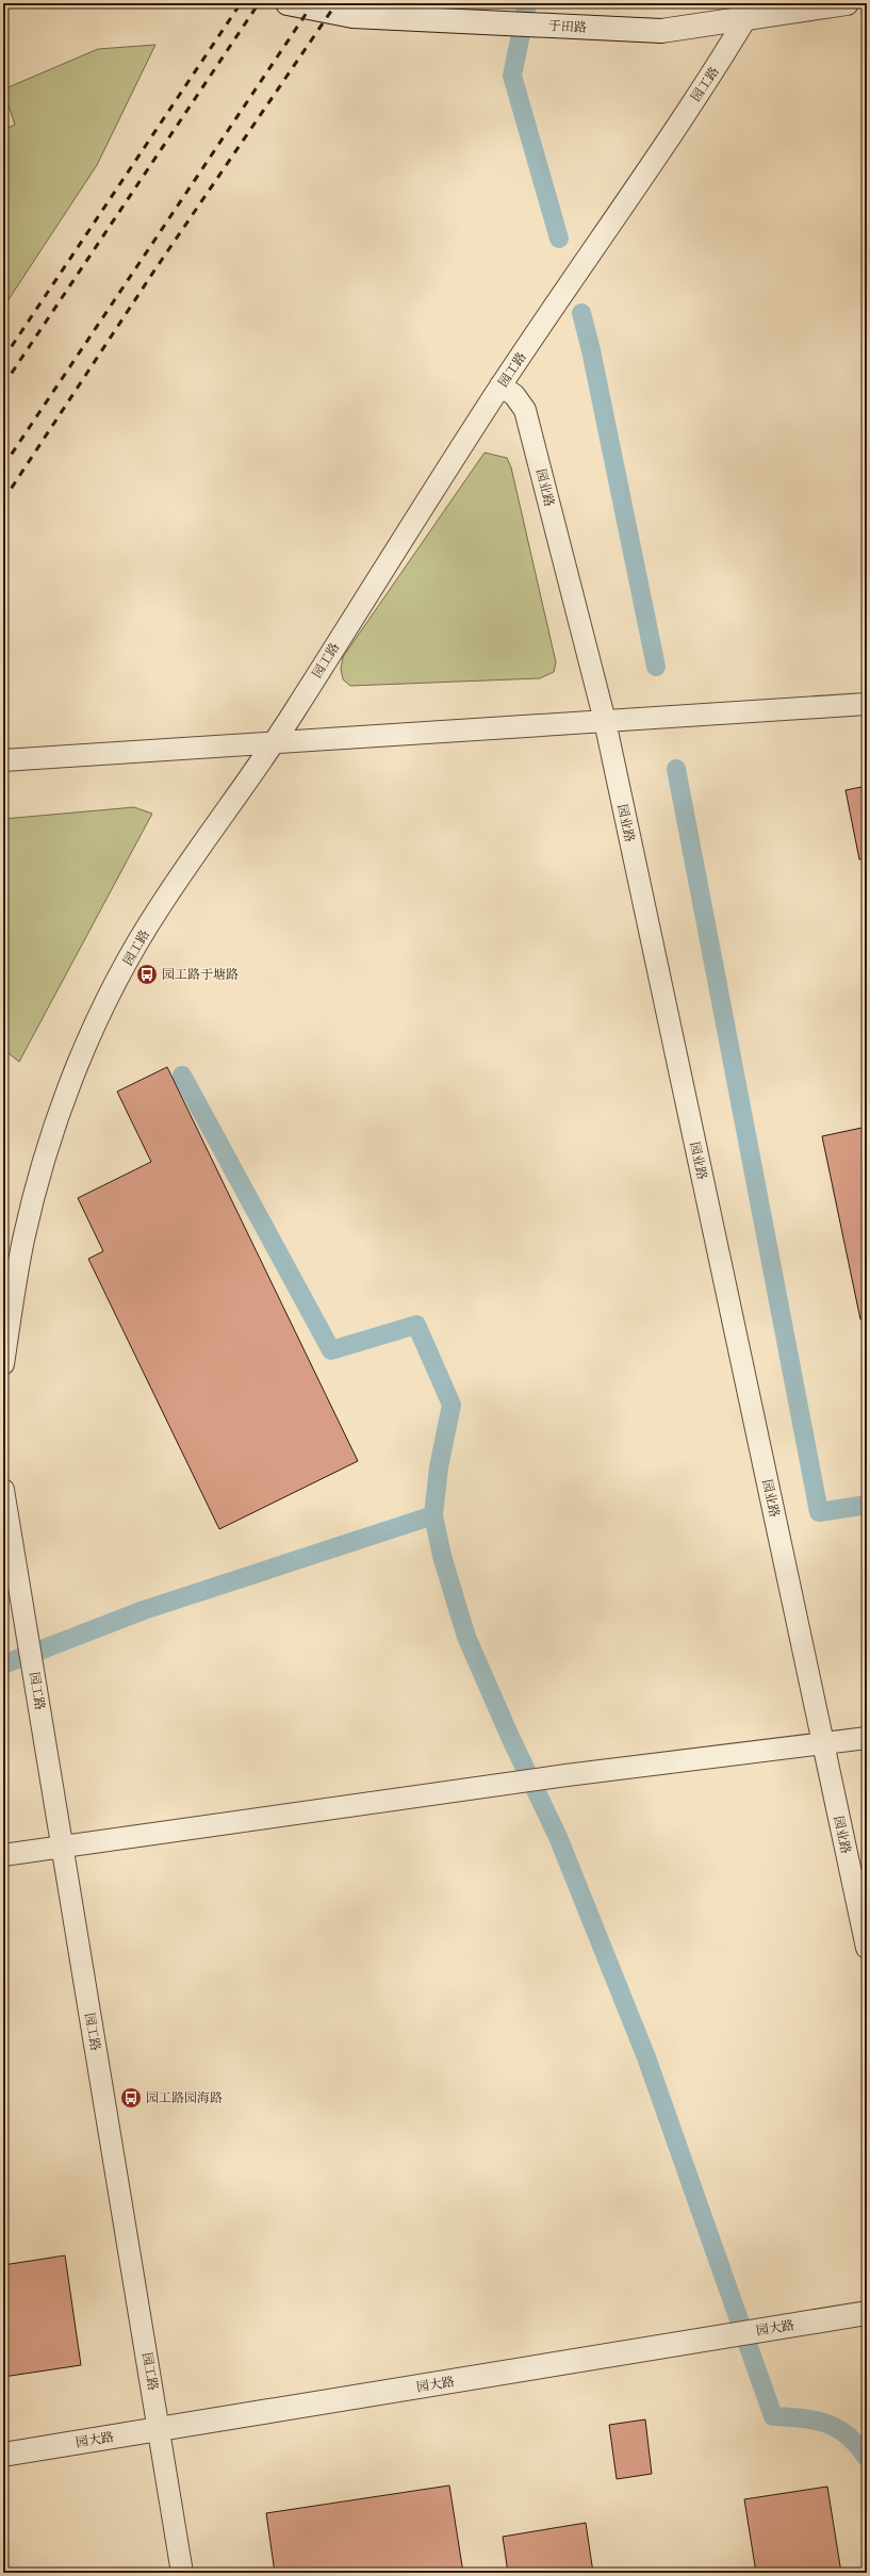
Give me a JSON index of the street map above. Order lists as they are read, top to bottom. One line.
{"streets":{"street":["于田路","园工路","园业路","园大路"]},"crossings":[["于田路","园工路"],["园工路","园业路"],["园工路","园大路"]],"places":{"bus stop":["园工路于塘路","园工路园海路"]}}
